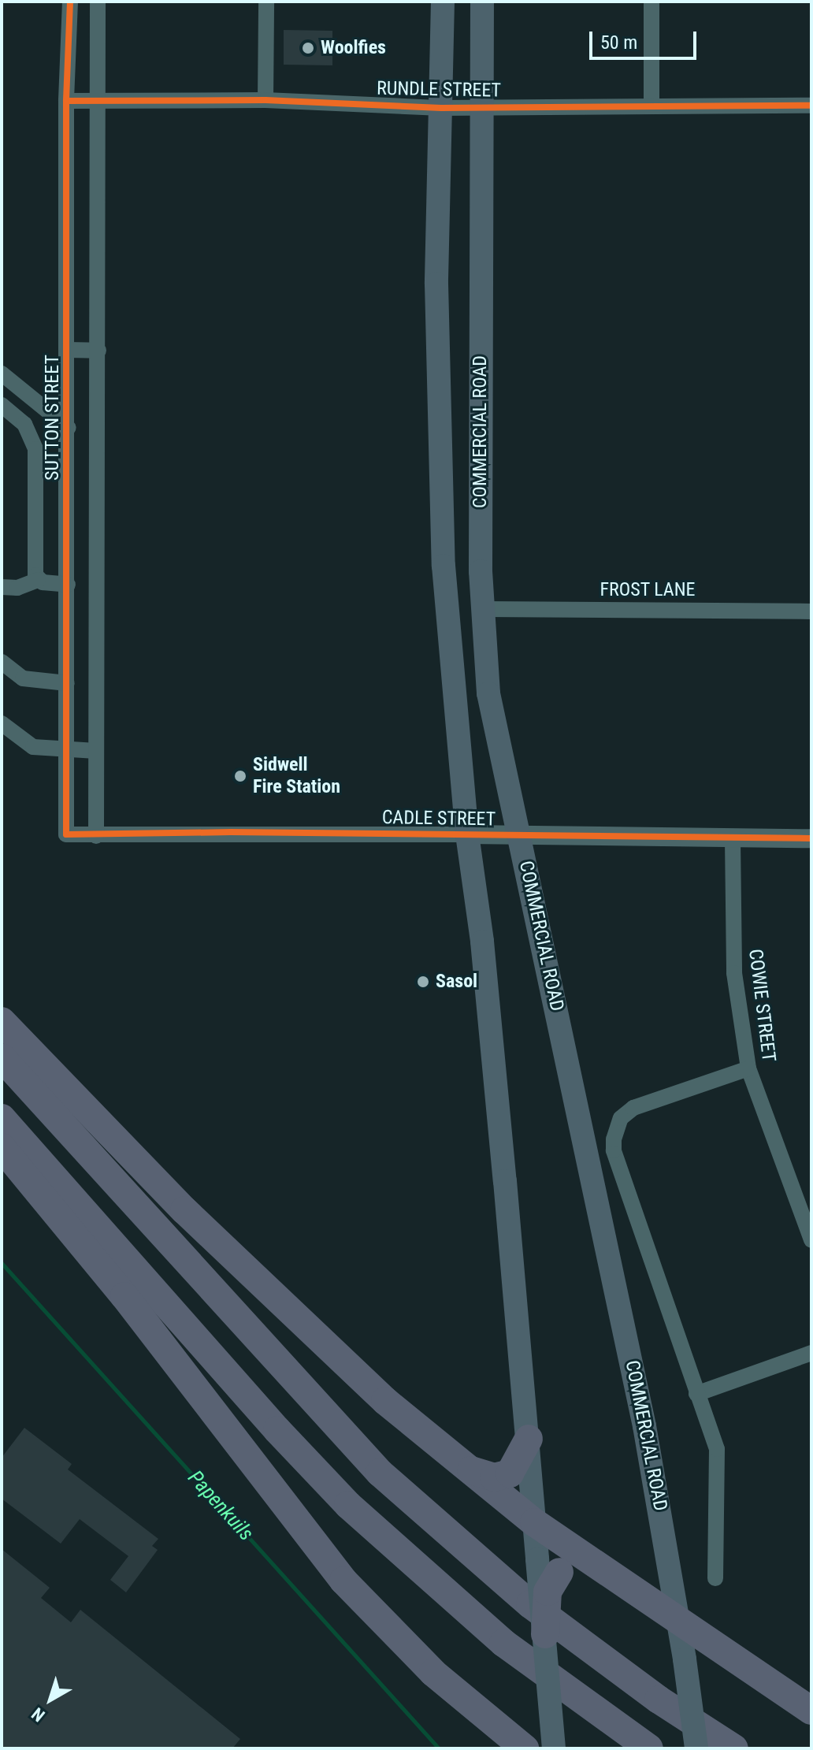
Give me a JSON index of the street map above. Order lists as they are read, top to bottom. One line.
{"streets":{"main road":["COMMERCIAL ROAD"],"street":["RUNDLE STREET","SUTTON STREET","FROST LANE","CADLE STREET","COWIE STREET"]},"crossings":[["RUNDLE STREET","SUTTON STREET"],["RUNDLE STREET","COMMERCIAL ROAD"],["SUTTON STREET","CADLE STREET"],["COMMERCIAL ROAD","FROST LANE"],["COMMERCIAL ROAD","CADLE STREET"],["CADLE STREET","COWIE STREET"]],"water":["Papenkuils"],"places":["Woolfies","Sidwell Fire Station","Sasol"],"scale_bar":"50 m","north":"bottom left"}
